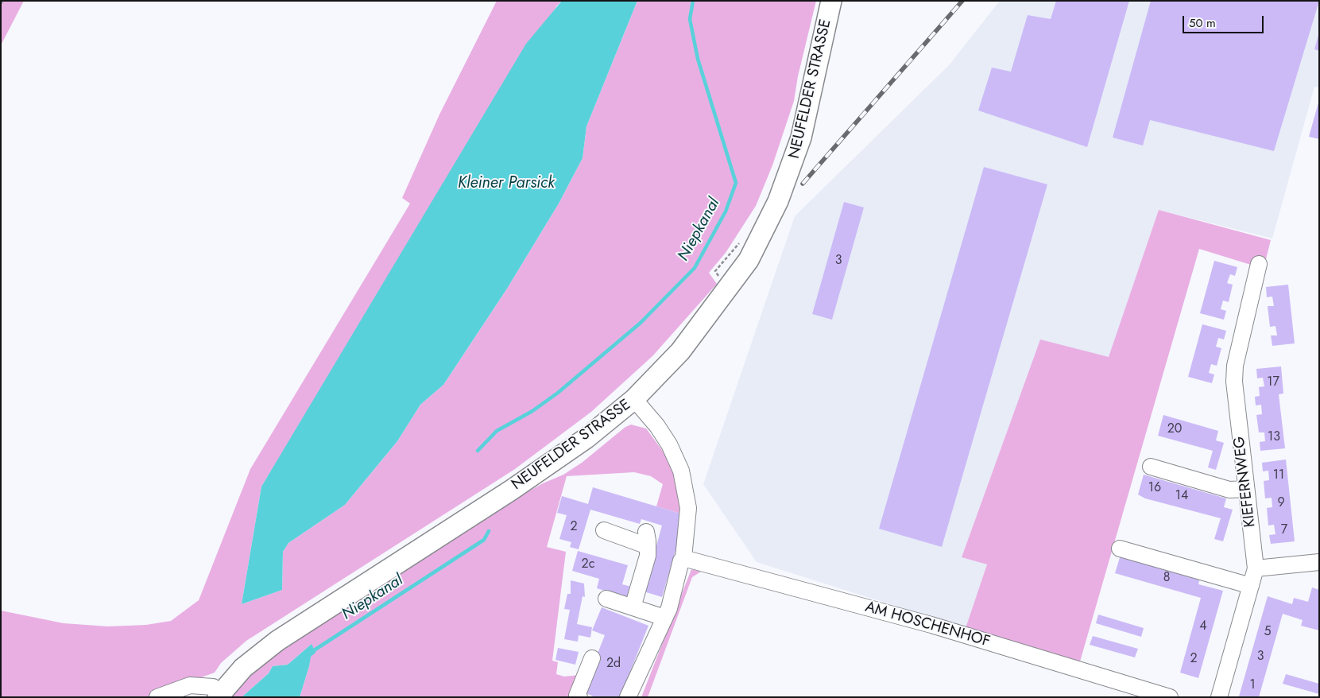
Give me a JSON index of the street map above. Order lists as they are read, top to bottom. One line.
{"streets":{"main road":["NEUFELDER STRASSE"],"street":["KIEFERNWEG","AM HOSCHENHOF"]},"water":["Kleiner Parsick","Niepkanal"],"house_numbers":["3","17","20","13","11","16","14","9","2","7","2c","8","4","5","3","2","2d","1"],"scale_bar":"50 m"}
